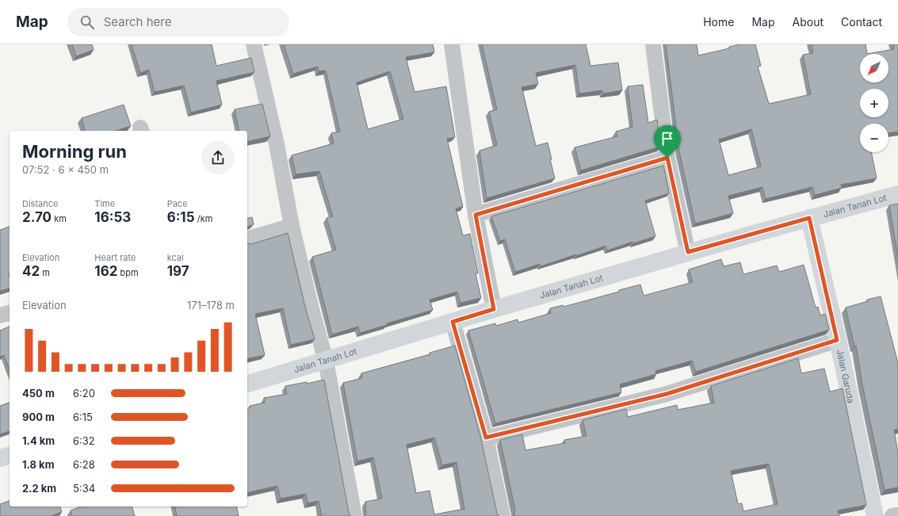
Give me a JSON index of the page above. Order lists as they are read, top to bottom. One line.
{"streets":{"main road":["Jalan Tanah Lot","Jalan Garuda"]},"crossings":[["Jalan Tanah Lot","Jalan Garuda"]],"north":"bottom left","page":{"header":"Map","search":"Search here","nav":["Home","Map","About","Contact"],"map_buttons":["+","−"],"heading":["Morning run","07:52 · 6 × 450 m"],"stats":[["Distance","2.70 km"],["Time","16:53"],["Pace","6:15 /km"],["Elevation","42 m"],["Heart rate","162 bpm"],["kcal","197"]],"chart":["Elevation","171–178 m"],"list":[{"name":"450 m","note":"6:20"},{"name":"900 m","note":"6:15"},{"name":"1.4 km","note":"6:32"},{"name":"1.8 km","note":"6:28"},{"name":"2.2 km","note":"5:34"}]}}
